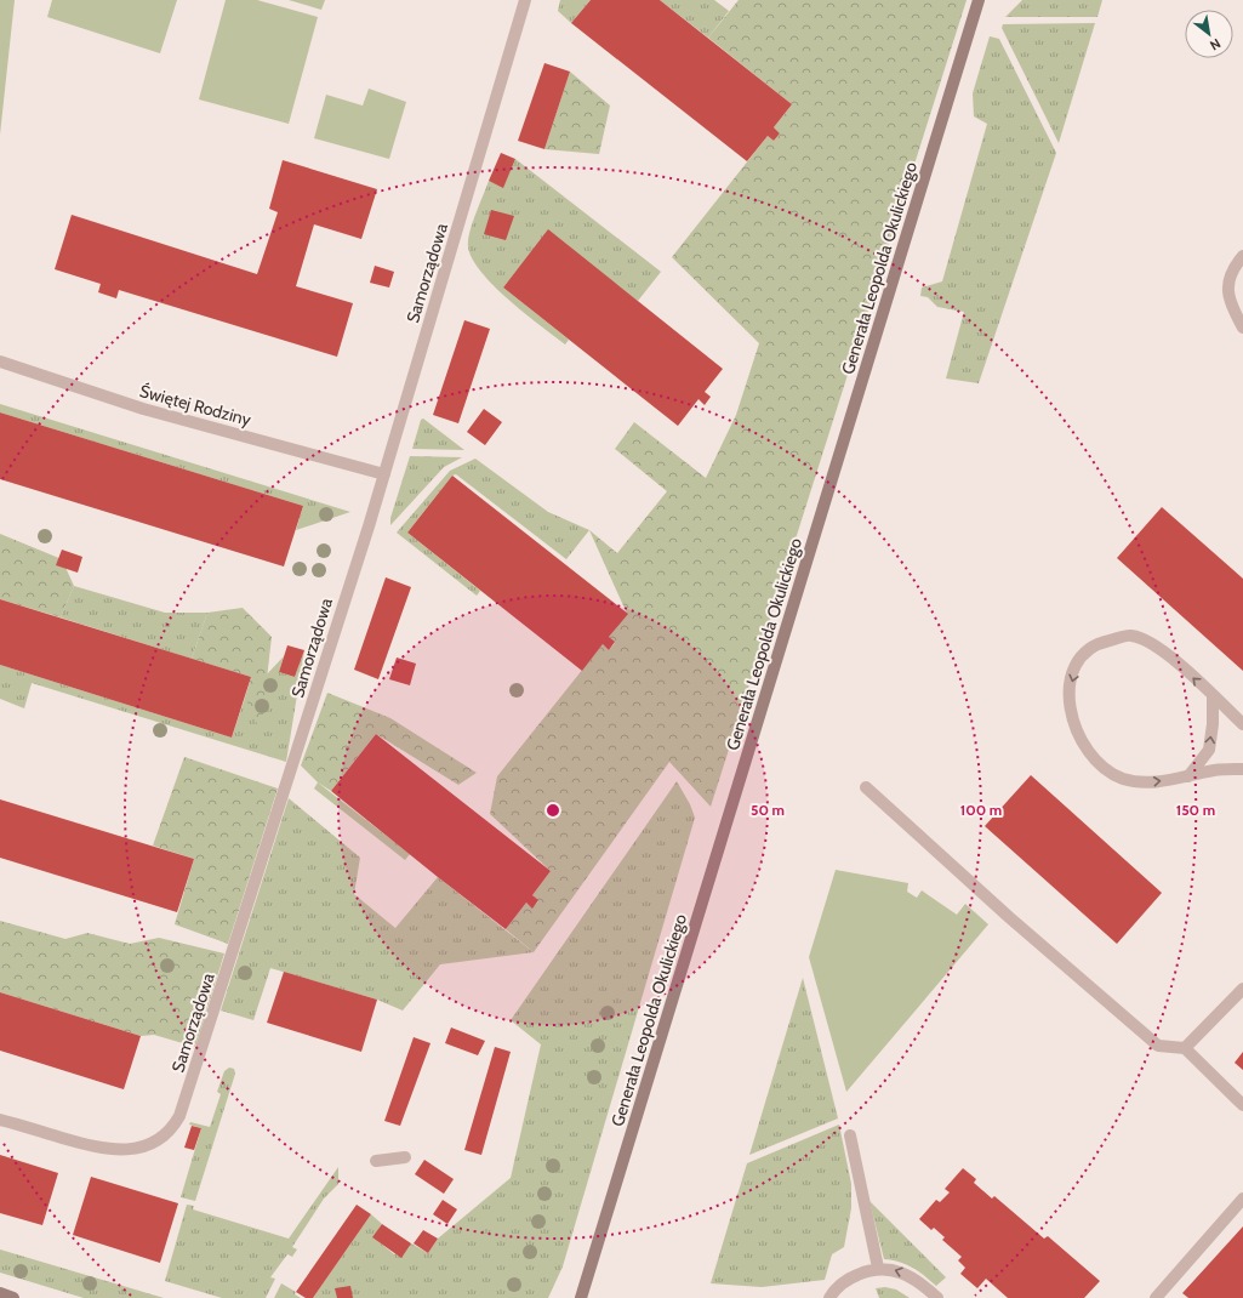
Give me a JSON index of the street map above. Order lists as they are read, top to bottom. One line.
{"streets":{"main road":["Generała Leopolda Okulickiego"],"street":["Samorządowa","Świętej Rodziny"]},"crossings":[["Samorządowa","Świętej Rodziny"]],"north":"bottom right","rings":["50 m","100 m","150 m"]}
